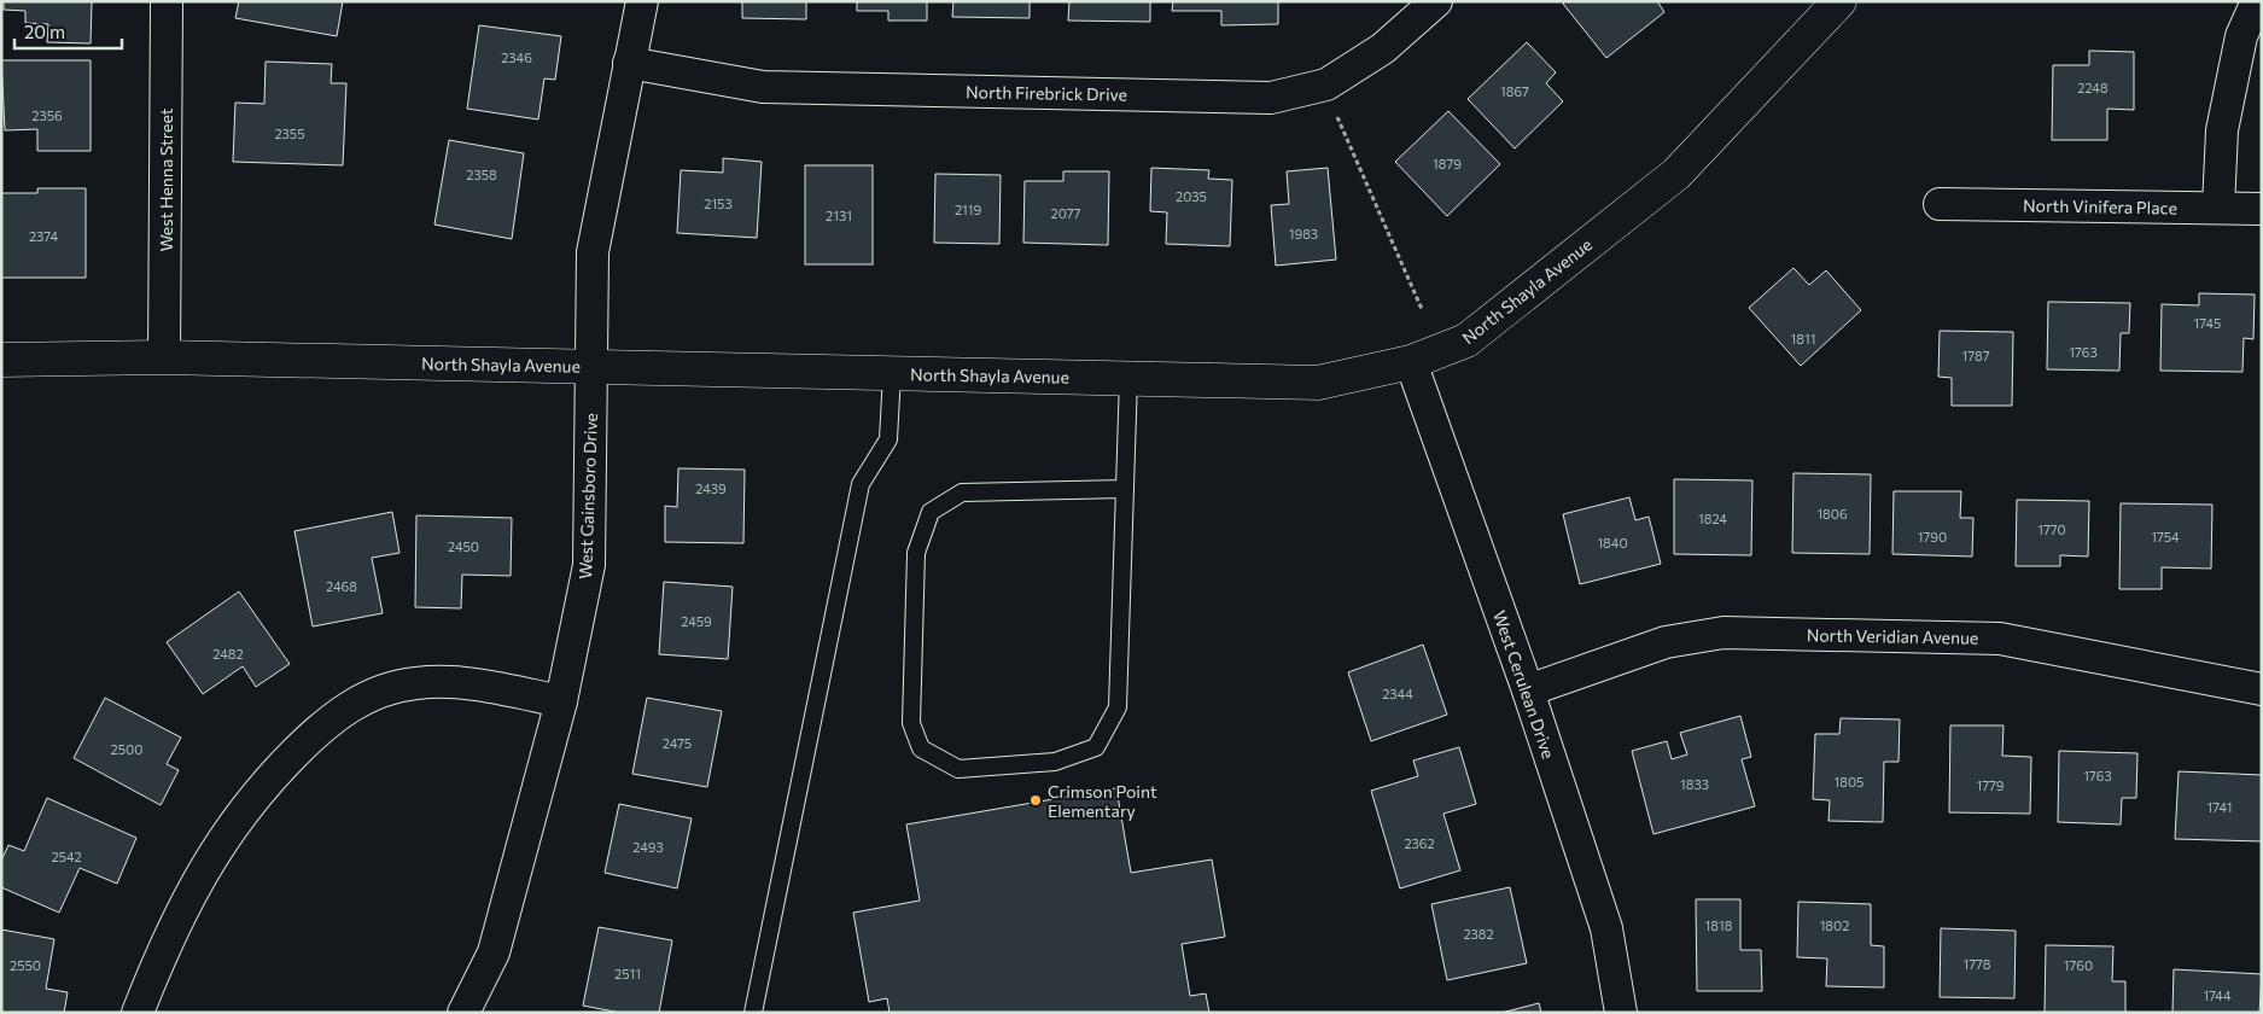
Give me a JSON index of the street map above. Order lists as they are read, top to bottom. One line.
{"streets":{"street":["North Firebrick Drive","West Henna Street","North Vinifera Place","North Shayla Avenue","West Gainsboro Drive","North Veridian Avenue","West Cerulean Drive"]},"crossings":[["North Firebrick Drive","West Gainsboro Drive"],["West Henna Street","North Shayla Avenue"],["North Shayla Avenue","West Gainsboro Drive"],["North Shayla Avenue","West Cerulean Drive"],["North Veridian Avenue","West Cerulean Drive"]],"places":["Crimson Point Elementary"],"house_numbers":["2346","2248","1867","2356","2355","1879","2358","2035","2153","2119","2077","2131","1983","2374","1745","1811","1763","1787","2439","1806","1824","1770","1790","1754","1840","2450","2468","2459","2482","2344","2475","2500","1763","1805","1833","1779","1741","2362","2493","2542","1818","1802","2382","1778","2550","1760","2511","1744"],"scale_bar":"20 m"}
